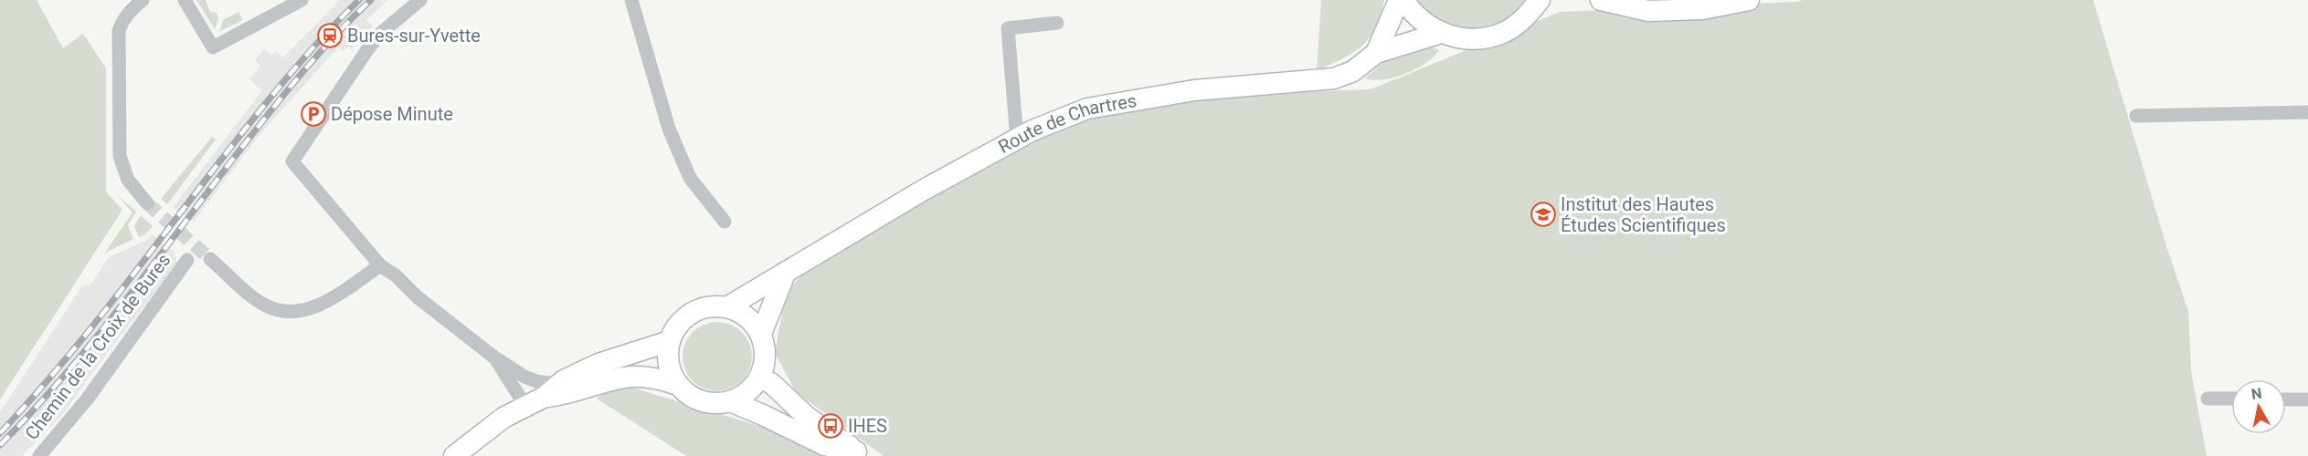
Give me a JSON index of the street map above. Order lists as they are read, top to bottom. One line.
{"streets":{"main road":["Route de Chartres"],"street":["Chemin de la Croix de Bures"]},"places":{"station":["Bures-sur-Yvette"],"parking":["Dépose Minute"],"school or university":["Institut des Hautes Études Scientifiques"],"bus stop":["IHES"]},"north":"top"}
